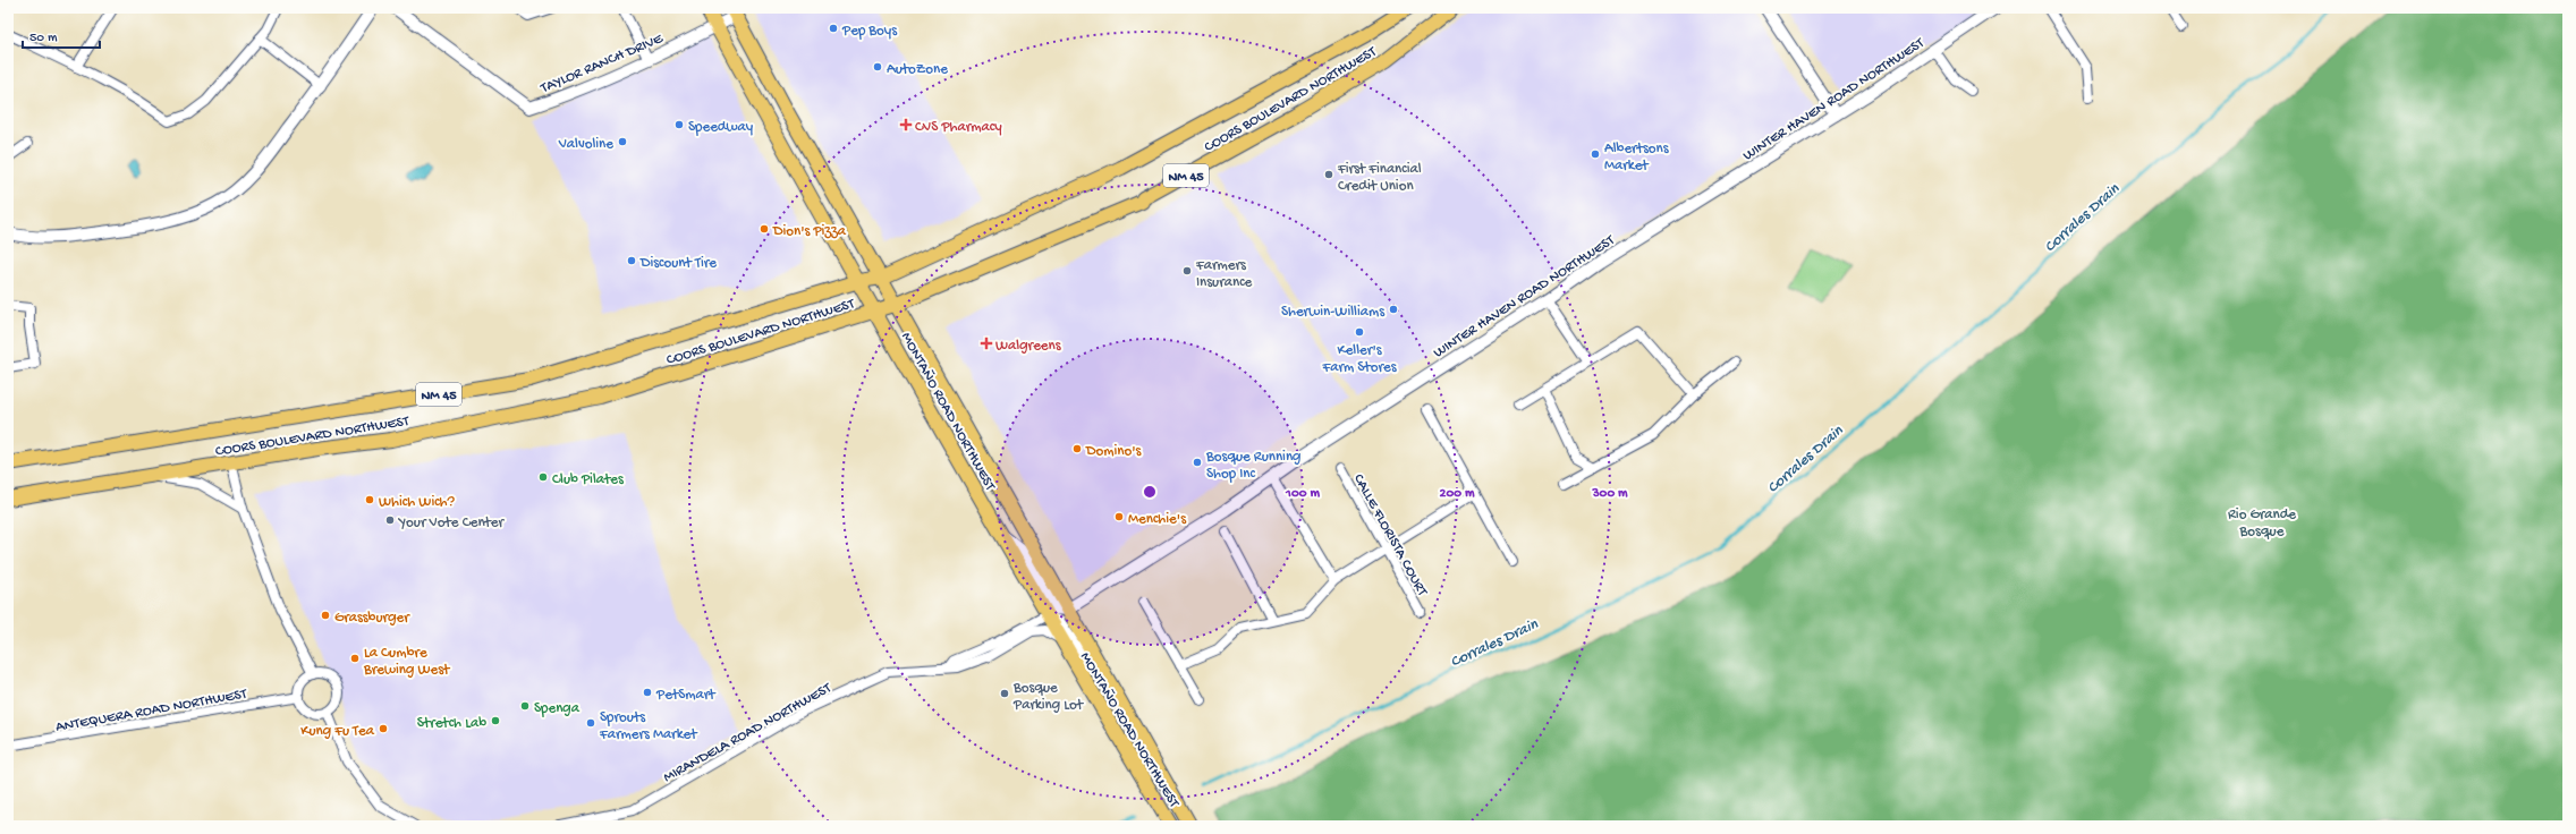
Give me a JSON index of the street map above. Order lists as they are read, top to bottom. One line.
{"streets":{"main road":["COORS BOULEVARD NORTHWEST","NM 45","MONTAÑO ROAD NORTHWEST"],"street":["TAYLOR RANCH DRIVE","WINTER HAVEN ROAD NORTHWEST","CALLE FLORISTA COURT","ANTEQUERA ROAD NORTHWEST","MIRANDELA ROAD NORTHWEST"]},"crossings":[["TAYLOR RANCH DRIVE","MONTAÑO ROAD NORTHWEST"],["COORS BOULEVARD NORTHWEST","MONTAÑO ROAD NORTHWEST"],["WINTER HAVEN ROAD NORTHWEST","MONTAÑO ROAD NORTHWEST"],["MONTAÑO ROAD NORTHWEST","MIRANDELA ROAD NORTHWEST"]],"water":["Corrales Drain"],"parks":["Rio Grande Bosque"],"places":{"other":["Pep Boys","AutoZone","Speedway","Valvoline","Albertsons Market","First Financial Credit Union","Dion's Pizza","Discount Tire","Farmers Insurance","Sherwin-Williams","Keller's Farm Stores","Domino's","Bosque Running Shop Inc","Club Pilates","Which Wich?","Menchie's","Your Vote Center","Grassburger","La Cumbre Brewing West","PetSmart","Bosque Parking Lot","Spenga","Stretch Lab","Sprouts Farmers Market","Kung Fu Tea"],"health":["CVS Pharmacy","Walgreens"]},"scale_bar":"50 m","rings":["100 m","200 m","300 m"]}
